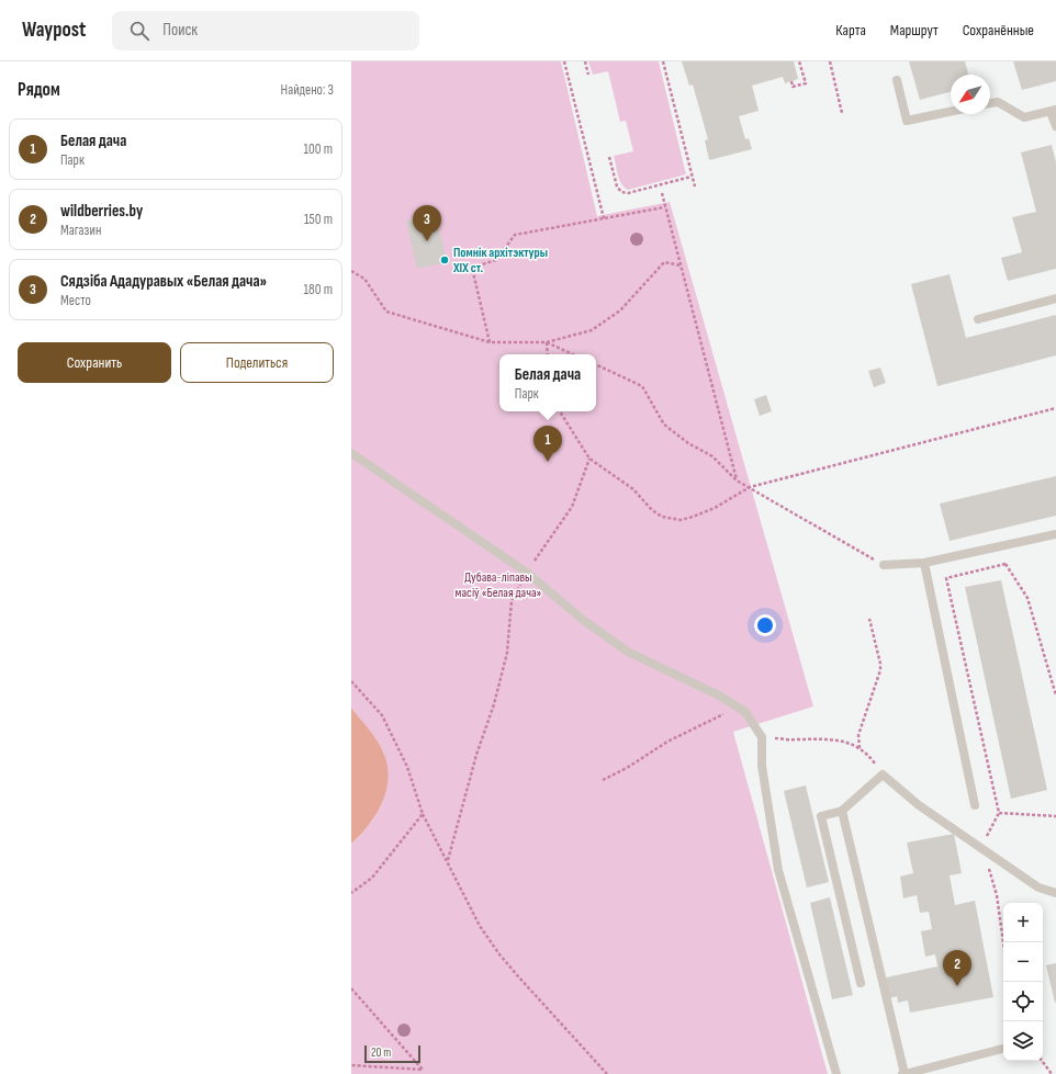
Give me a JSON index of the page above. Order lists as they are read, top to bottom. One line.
{"parks":["Дубава-ліпавы масіў «Белая дача»"],"places":["Помнік архітэктуры XIX ст."],"scale_bar":"20 m","north":"bottom left","page":{"header":"Waypost","search":"Поиск","nav":["Карта","Маршрут","Сохранённые"],"heading":["Рядом","Найдено: 3"],"list":[{"mark":"1","name":"Белая дача","note":"Парк","value":"100 m"},{"mark":"2","name":"wildberries.by","note":"Магазин","value":"150 m"},{"mark":"3","name":"Сядзіба Ададуравых «Белая дача»","note":"Место","value":"180 m"}],"pins":["3","1","2"],"buttons":["Сохранить","Поделиться"],"popup":["Белая дача","Парк"],"map_buttons":["+","−"],"scale":"20 m"}}
